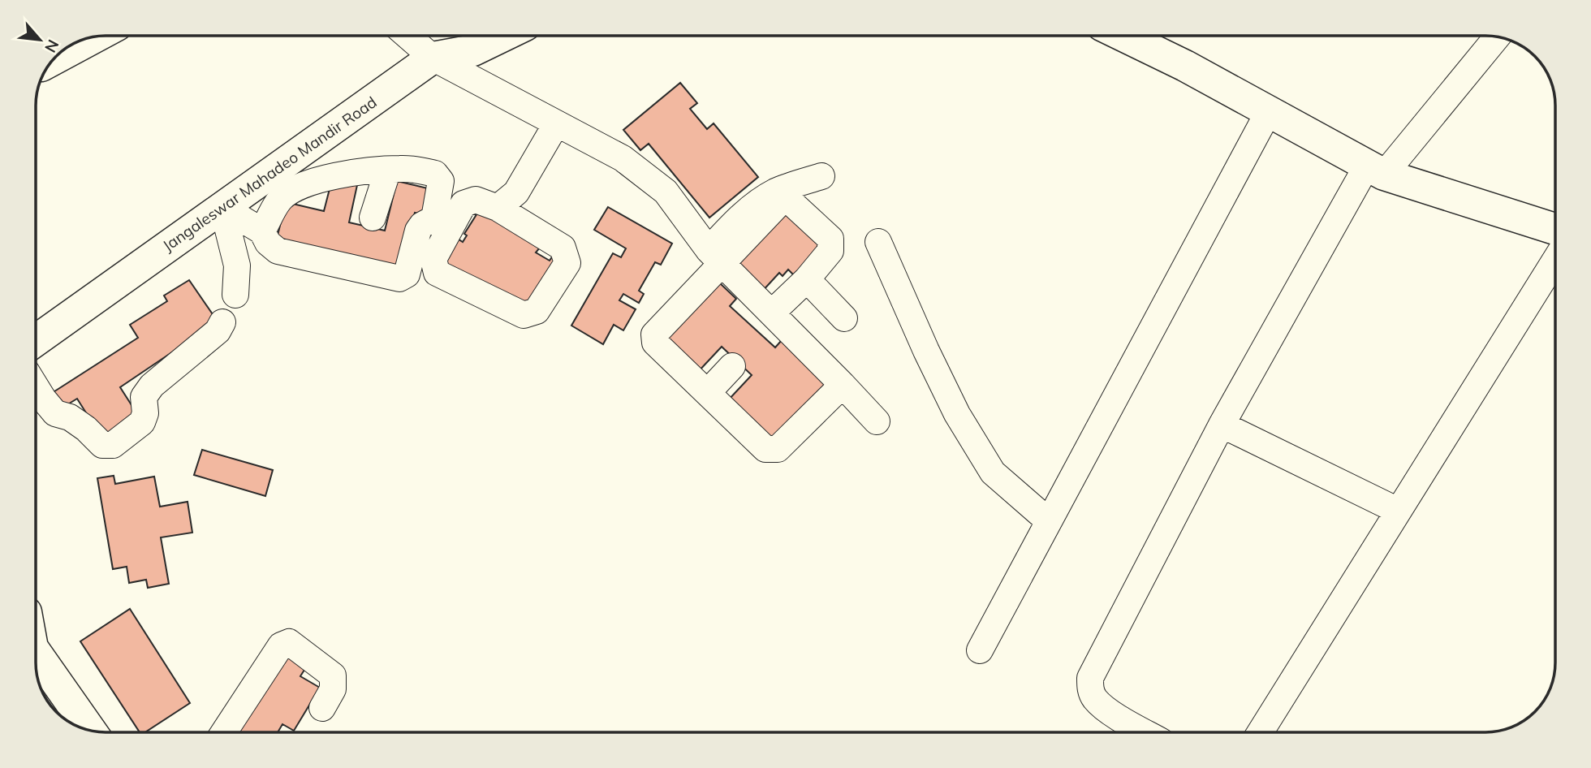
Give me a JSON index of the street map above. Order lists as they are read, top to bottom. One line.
{"streets":{"main road":["Jangaleswar Mahadeo Mandir Road"]},"north":"bottom right"}
